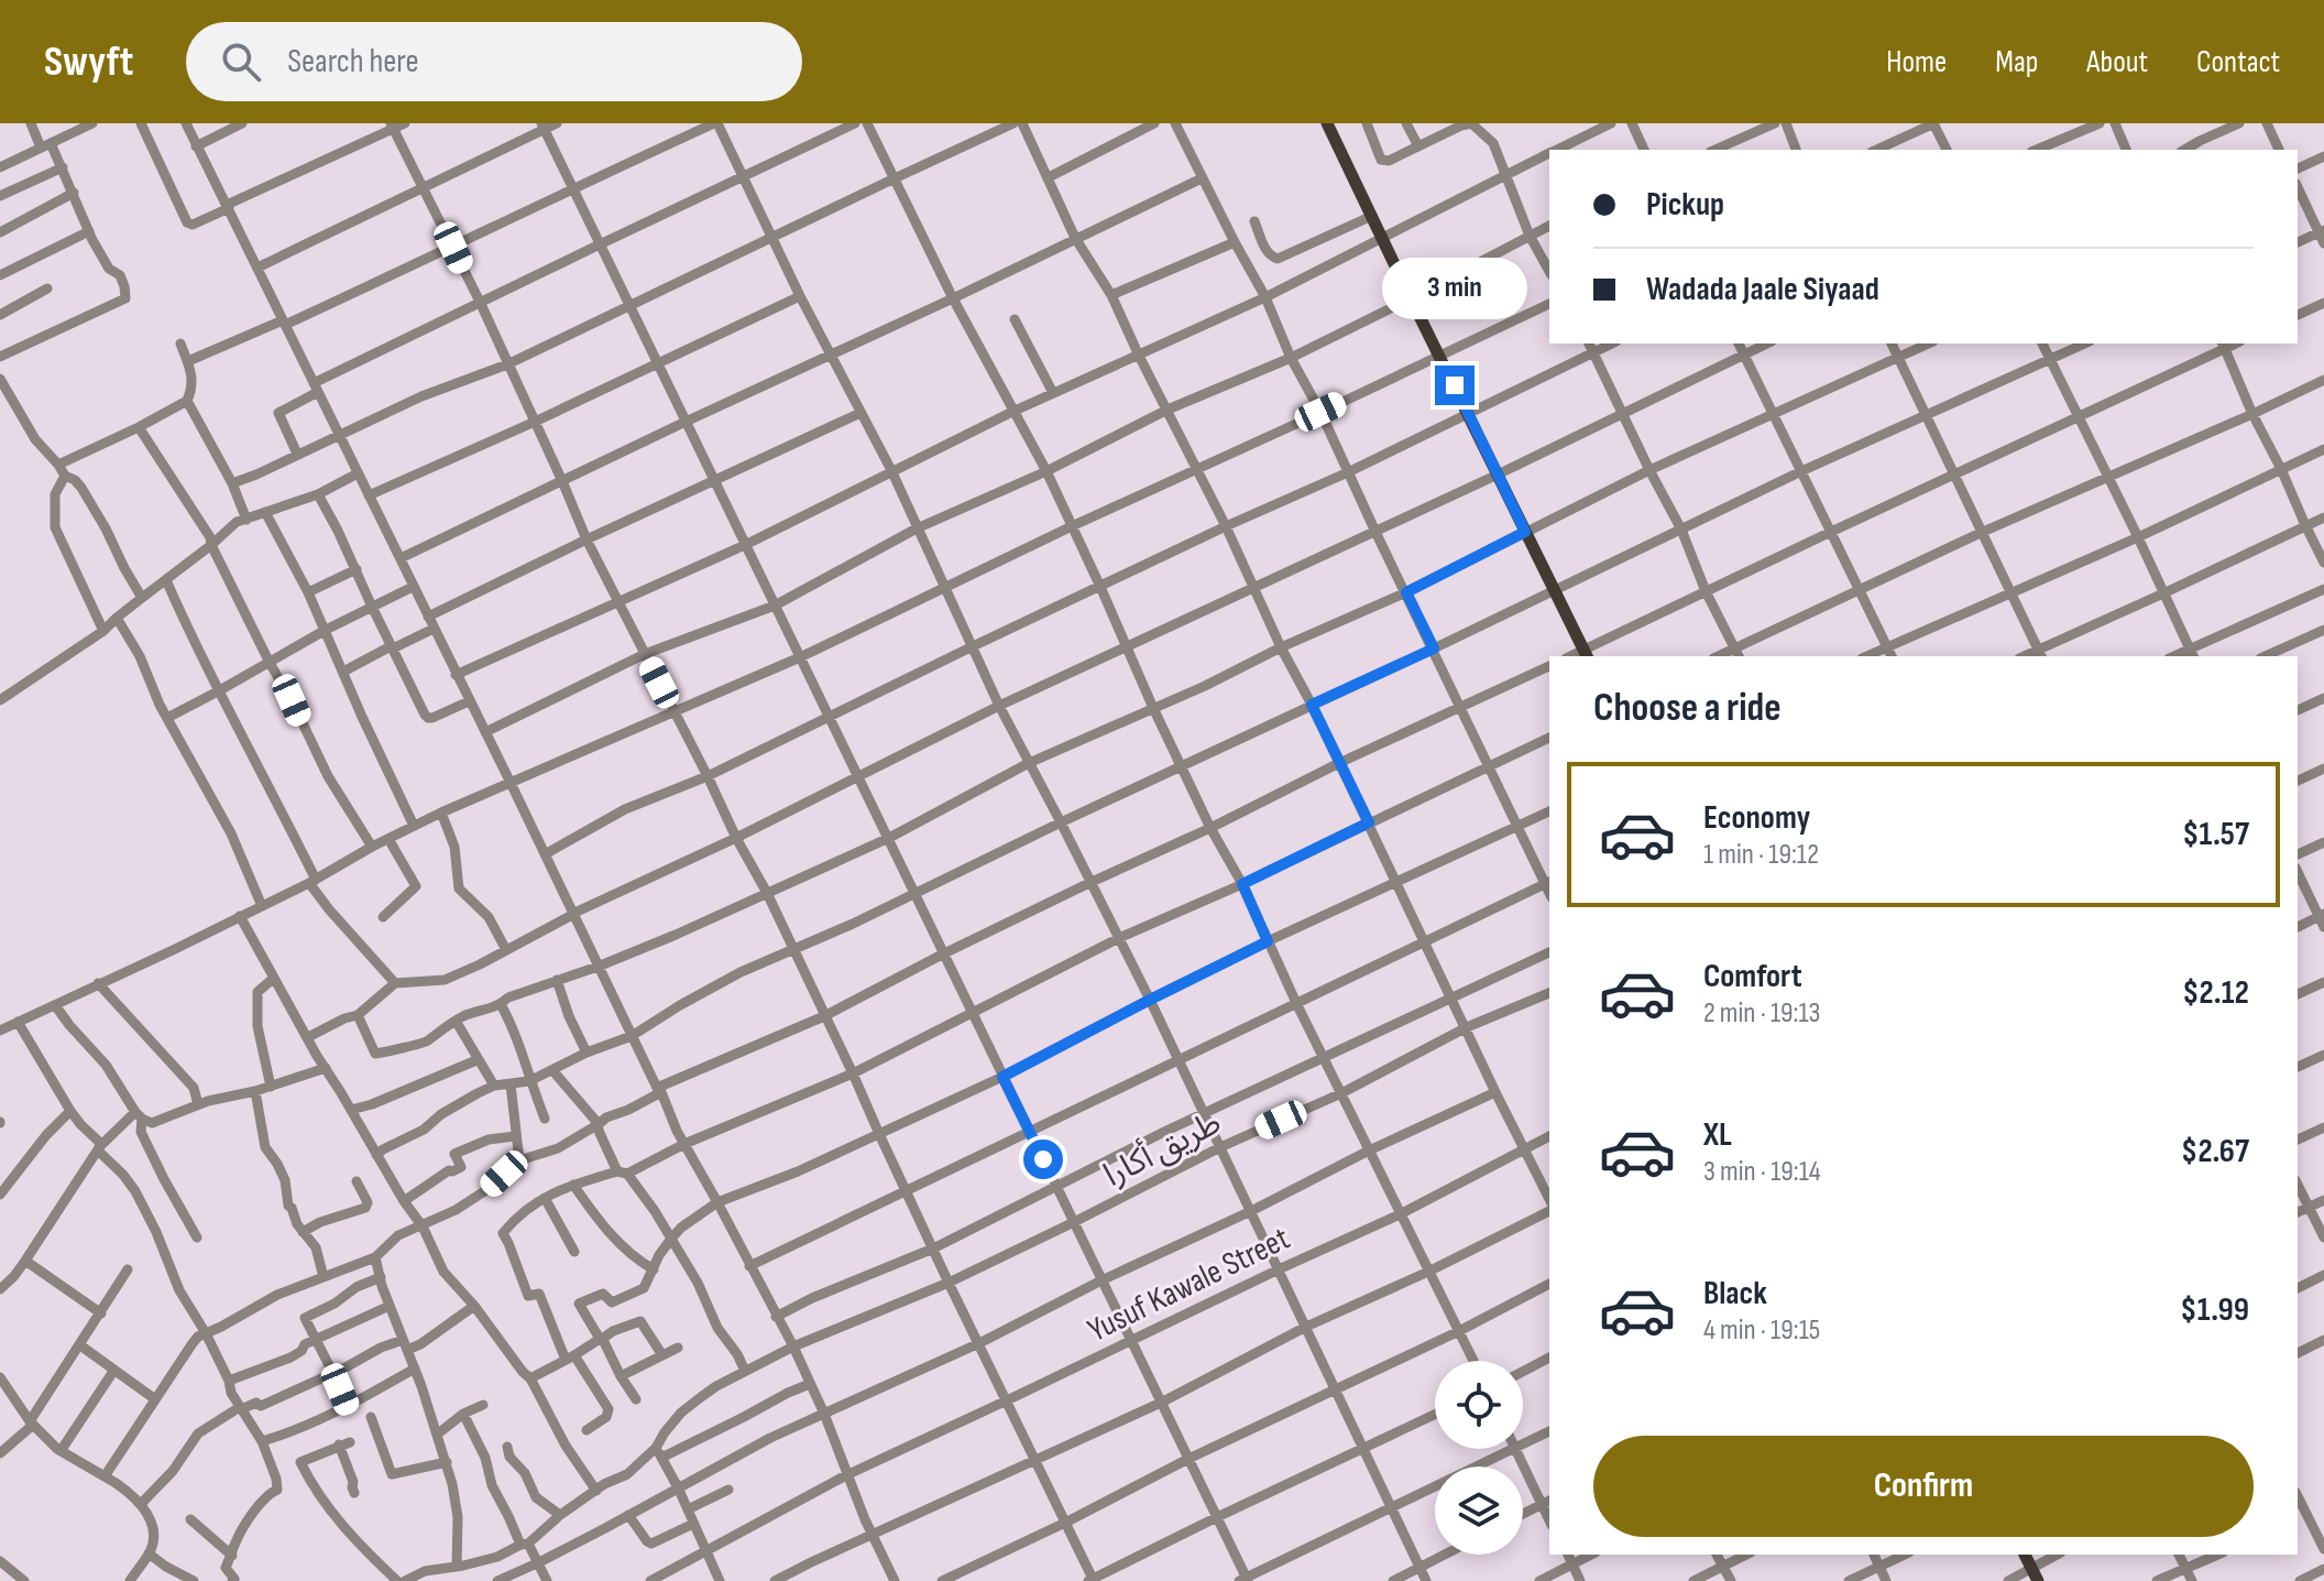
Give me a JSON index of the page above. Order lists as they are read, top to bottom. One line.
{"streets":{"street":["طريق أكارا","Yusuf Kawale Street"]},"page":{"header":"Swyft","search":"Search here","nav":["Home","Map","About","Contact"],"banner":["Pickup","Wadada Jaale Siyaad"],"bubble":"3 min","heading":"Choose a ride","list":[{"name":"Economy","note":"1 min · 19:12","value":"$1.57"},{"name":"Comfort","note":"2 min · 19:13","value":"$2.12"},{"name":"XL","note":"3 min · 19:14","value":"$2.67"},{"name":"Black","note":"4 min · 19:15","value":"$1.99"}],"buttons":"Confirm"}}
